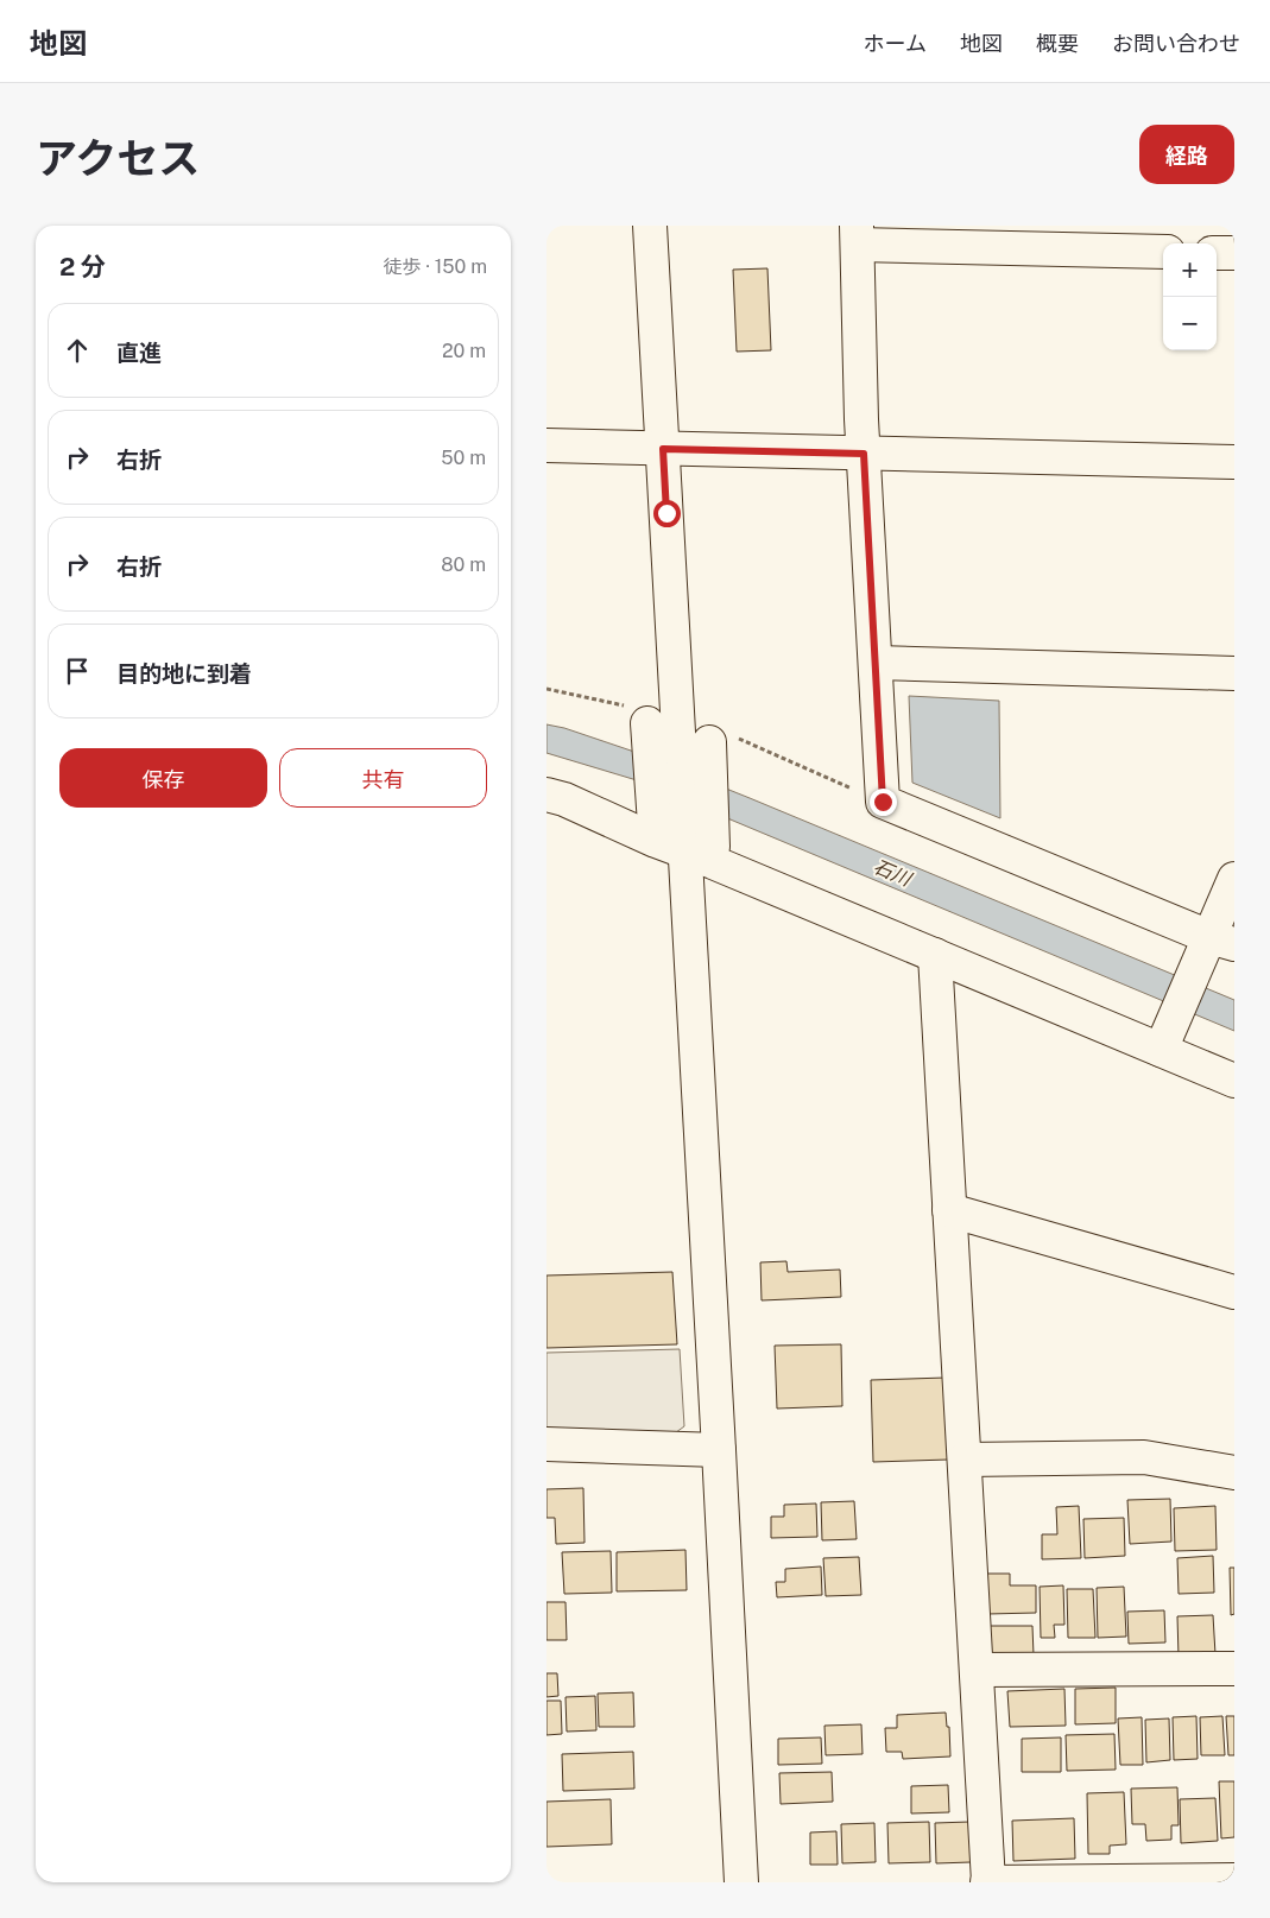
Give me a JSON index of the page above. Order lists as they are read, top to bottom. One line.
{"water":["石川"],"page":{"header":"地図","nav":["ホーム","地図","概要","お問い合わせ"],"title":"アクセス","buttons":["経路",["保存","共有"]],"heading":["2 分","徒歩 · 150 m"],"map_buttons":["+","−"],"list":[["直進","20 m"],["右折","50 m"],["右折","80 m"],"目的地に到着"]}}
